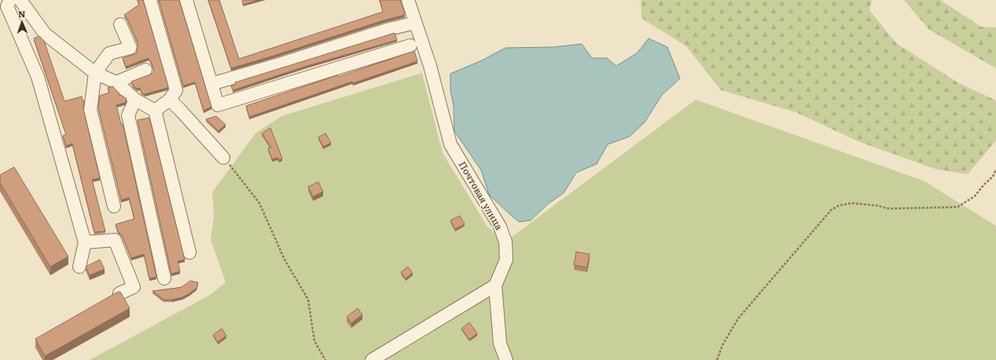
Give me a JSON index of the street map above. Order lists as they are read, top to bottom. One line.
{"streets":{"street":["Почтовая улица"]},"north":"top"}
